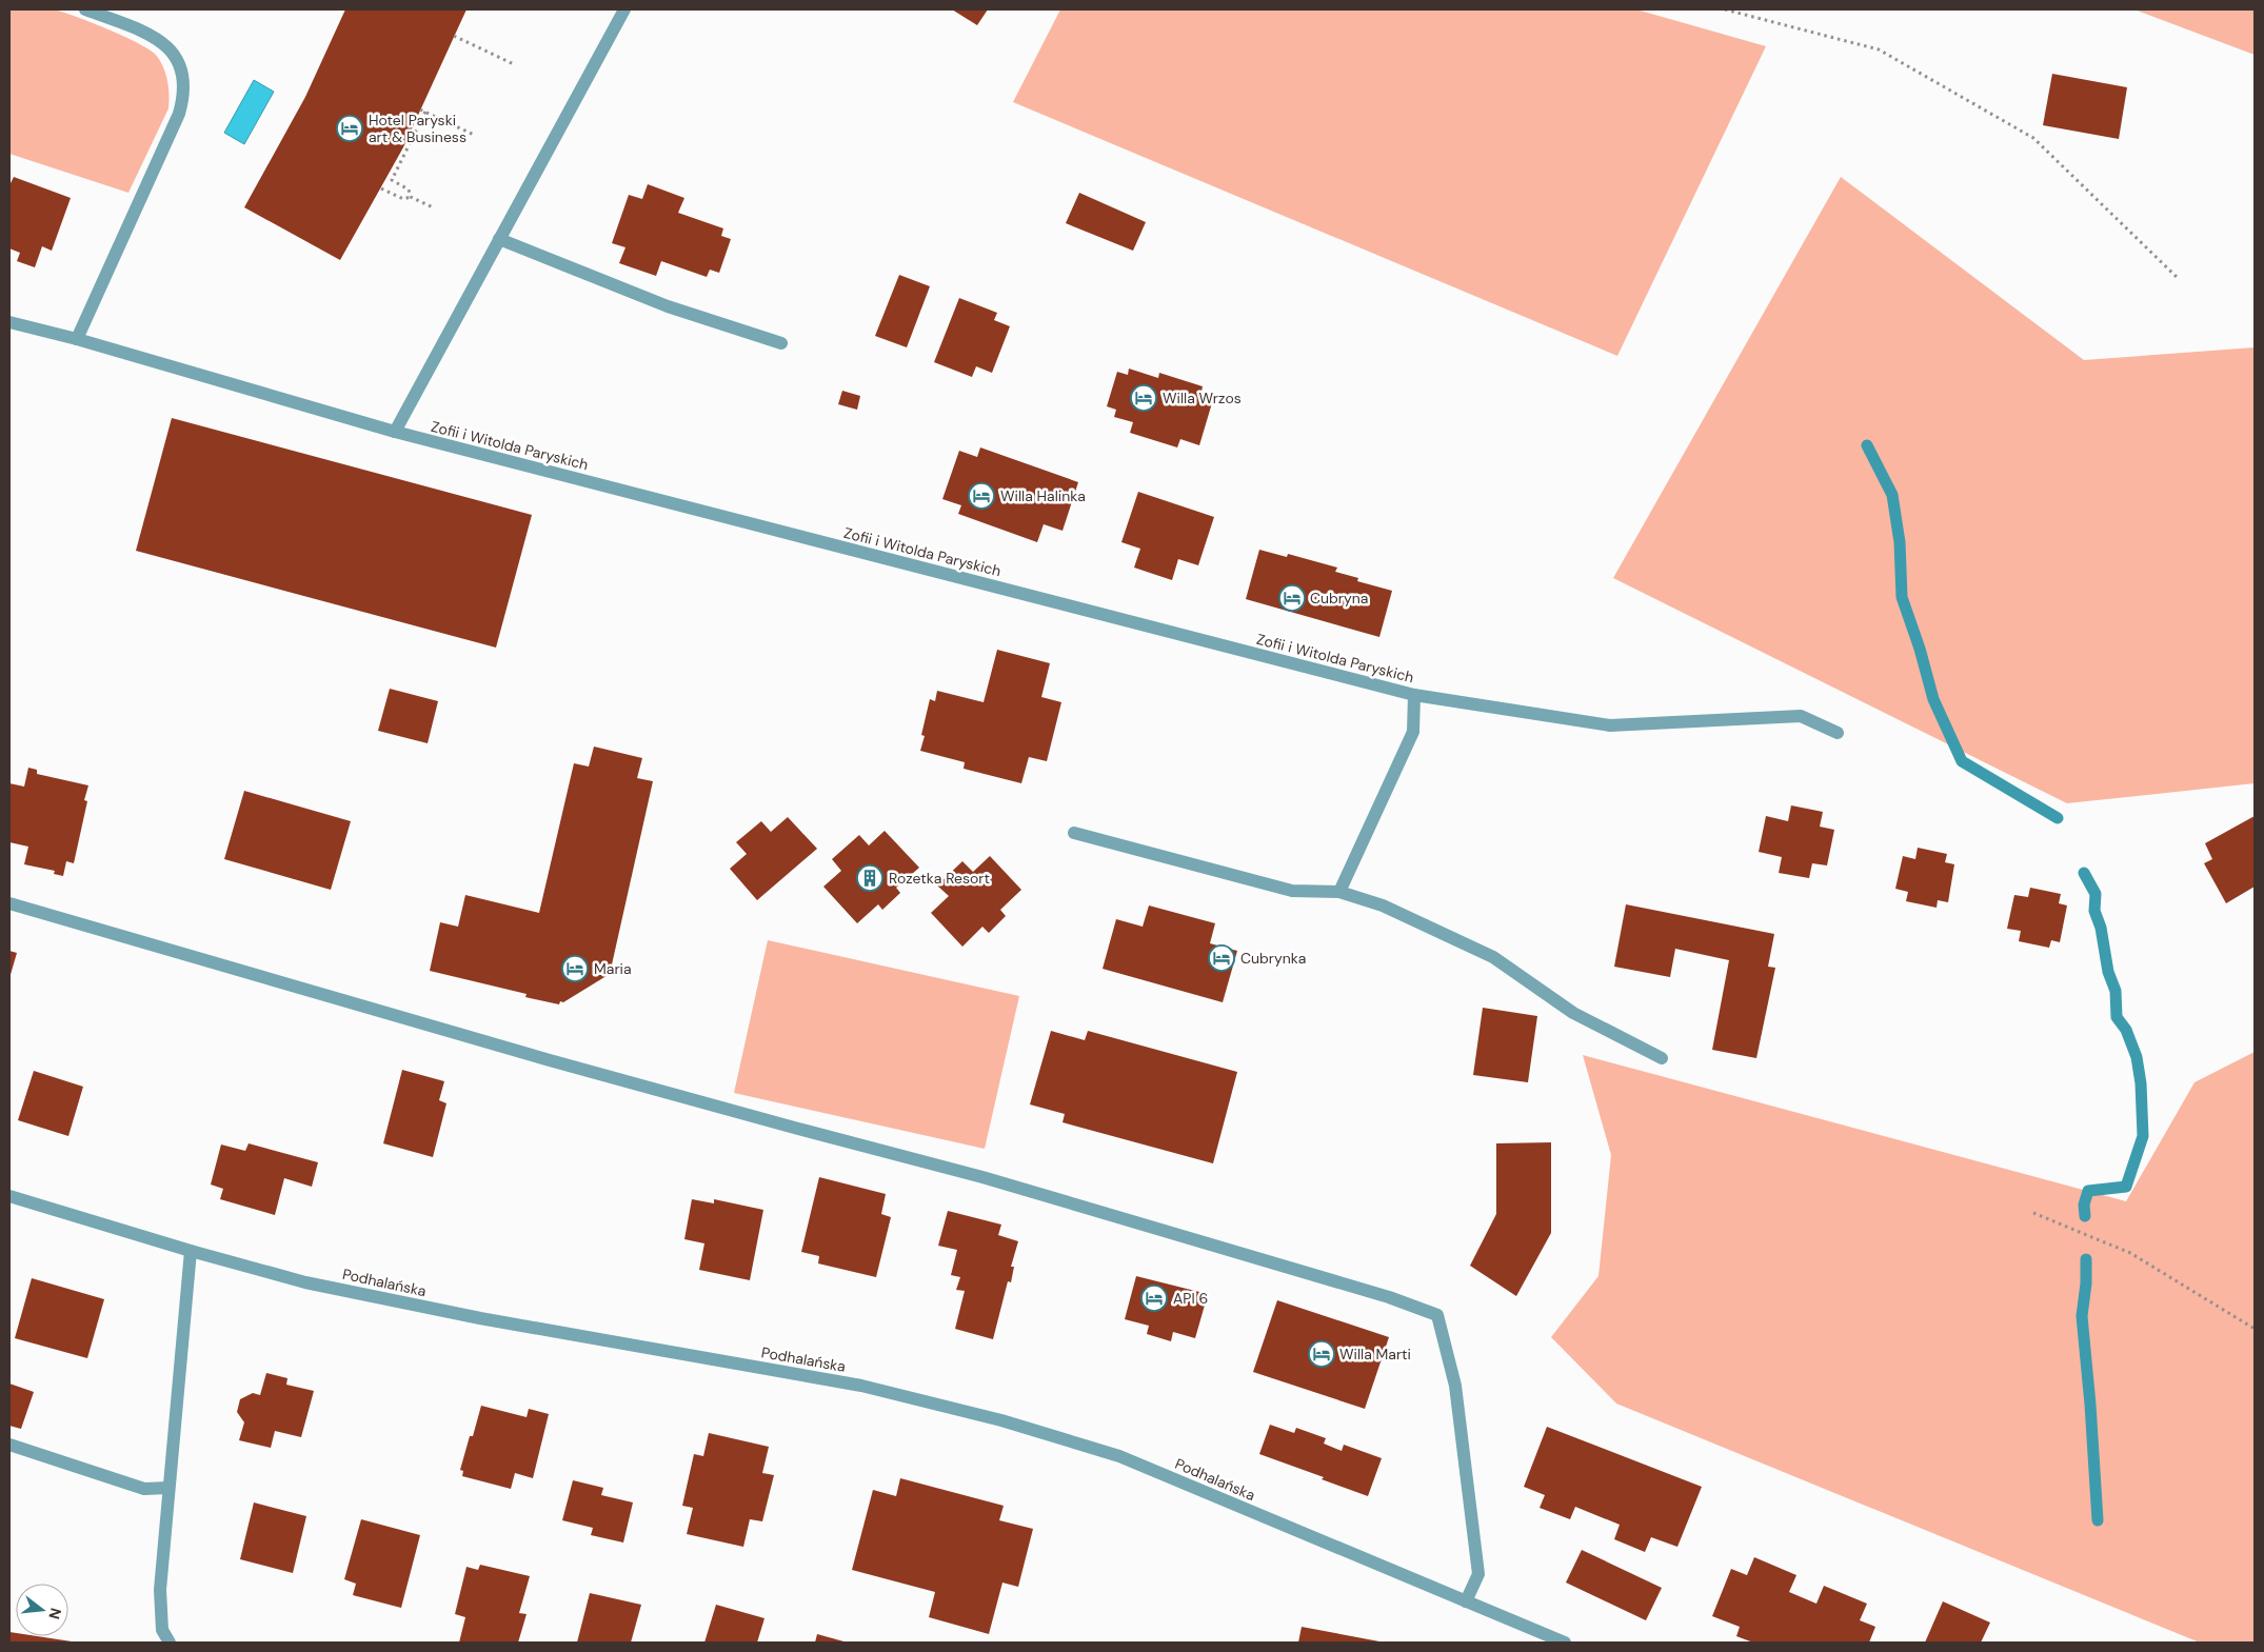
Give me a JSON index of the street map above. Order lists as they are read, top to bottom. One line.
{"streets":{"street":["Zofii i Witolda Paryskich","Podhalańska"]},"places":{"hotel":["Hotel Paryski art & Business","Willa Wrzos","Willa Halinka","Cubryna","Cubrynka","Maria","API 6","Willa Marti"],"building":["Rozetka Resort"]},"north":"right"}
